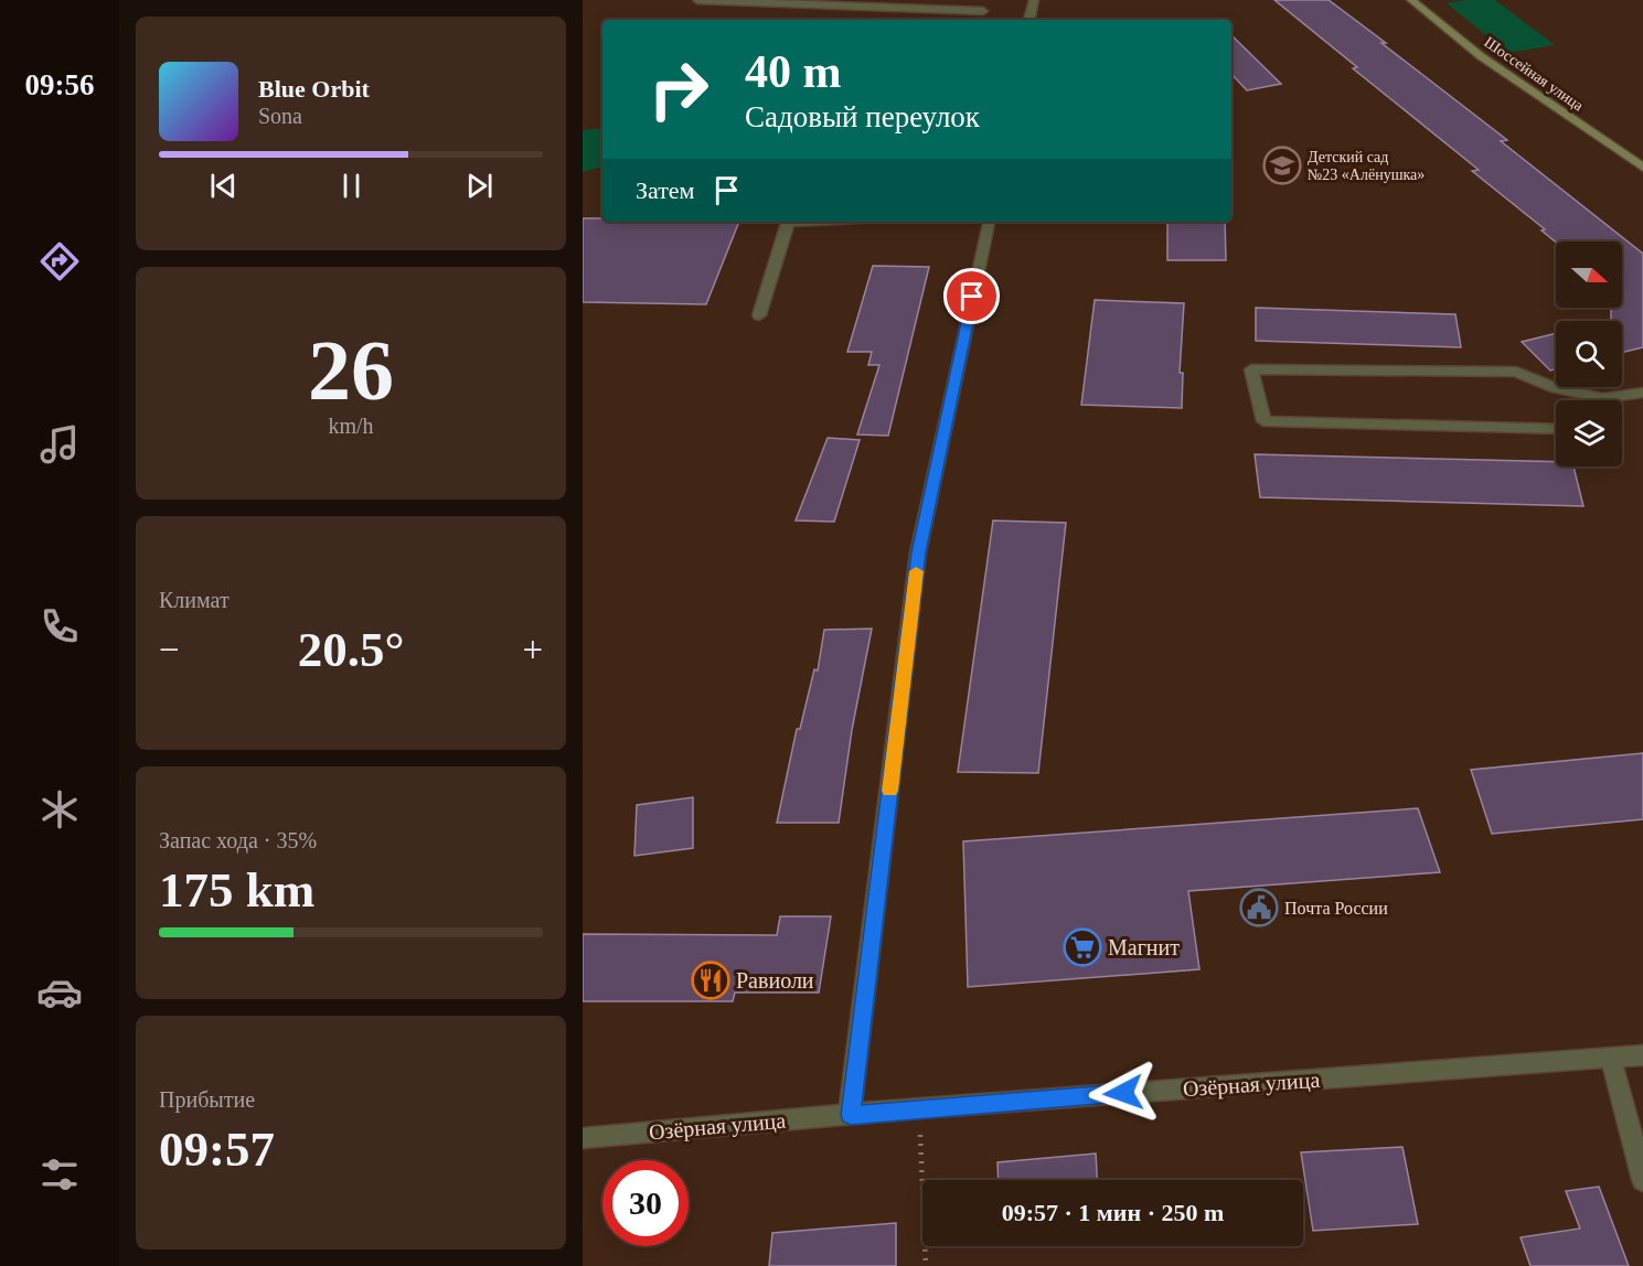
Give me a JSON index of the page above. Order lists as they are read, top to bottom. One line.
{"streets":{"main road":["Шоссейная улица"],"street":["Озёрная улица"]},"places":{"school or university":["Детский сад №23 «Алёнушка»"],"public building":["Почта России"],"supermarket":["Магнит"],"restaurant":["Равиоли"]},"north":"right","page":{"tabs":"09:56","turn":["40 m","Садовый переулок"],"song":["Blue Orbit","Sona"],"then":"Затем","tile":[["26","km/h"],"Климат",["Запас хода · 35%","175 km"],["Прибытие","09:57"]],"heat":["−","20.5°","+"],"limit":"30","trip":"09:57 · 1 мин · 250 m"}}
